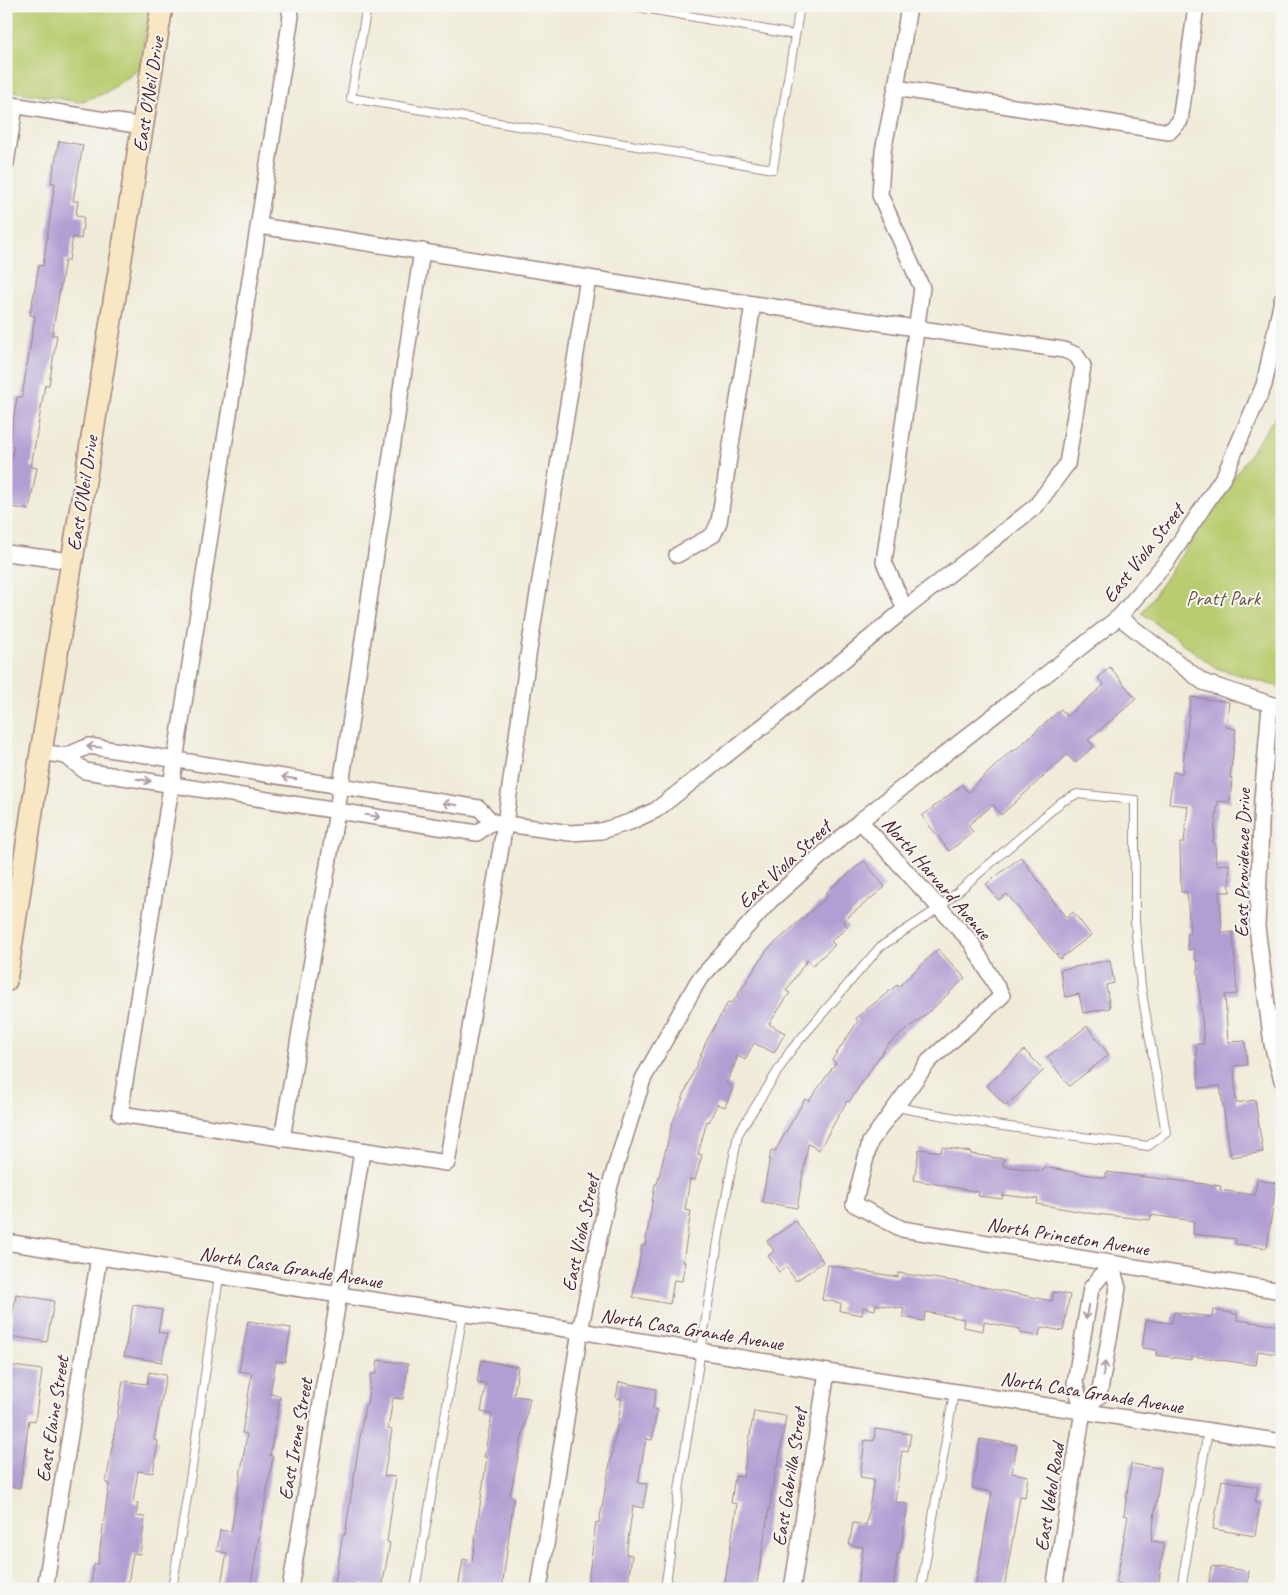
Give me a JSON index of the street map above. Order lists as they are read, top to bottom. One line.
{"streets":{"street":["East O'Neil Drive","East Viola Street","East Providence Drive","North Harvard Avenue","North Princeton Avenue","North Casa Grande Avenue","East Elaine Street","East Irene Street","East Gabrilla Street","East Vekol Road"]},"crossings":[["East Viola Street","North Harvard Avenue"],["East Viola Street","North Casa Grande Avenue"],["North Harvard Avenue","North Princeton Avenue"],["North Princeton Avenue","East Vekol Road"],["North Casa Grande Avenue","East Elaine Street"],["North Casa Grande Avenue","East Irene Street"],["North Casa Grande Avenue","East Gabrilla Street"],["North Casa Grande Avenue","East Vekol Road"]],"parks":["Pratt Park"]}
